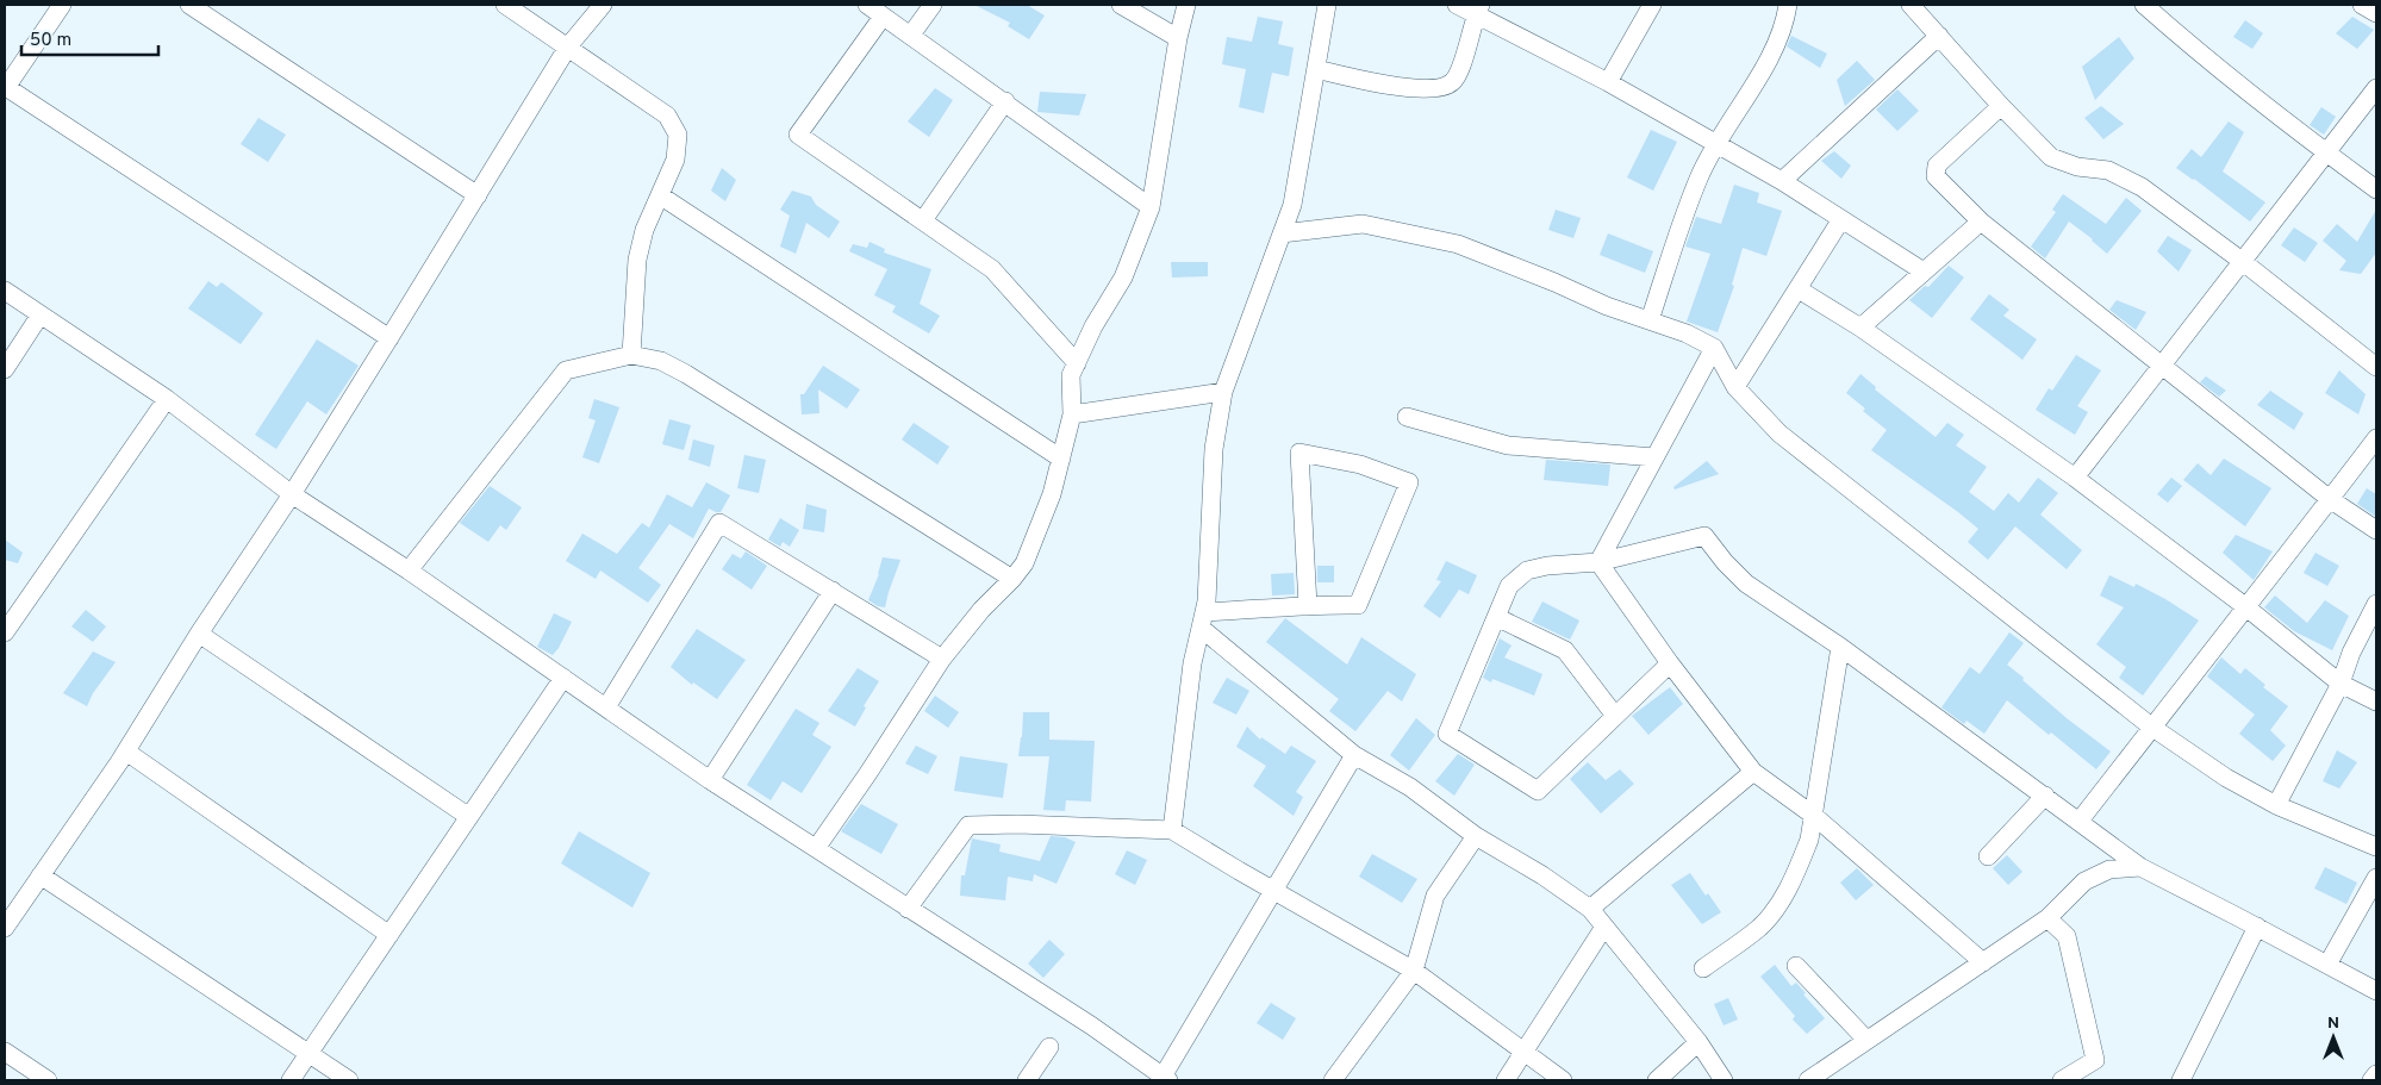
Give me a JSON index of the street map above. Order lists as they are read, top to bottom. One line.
{"scale_bar":"50 m","north":"top"}
